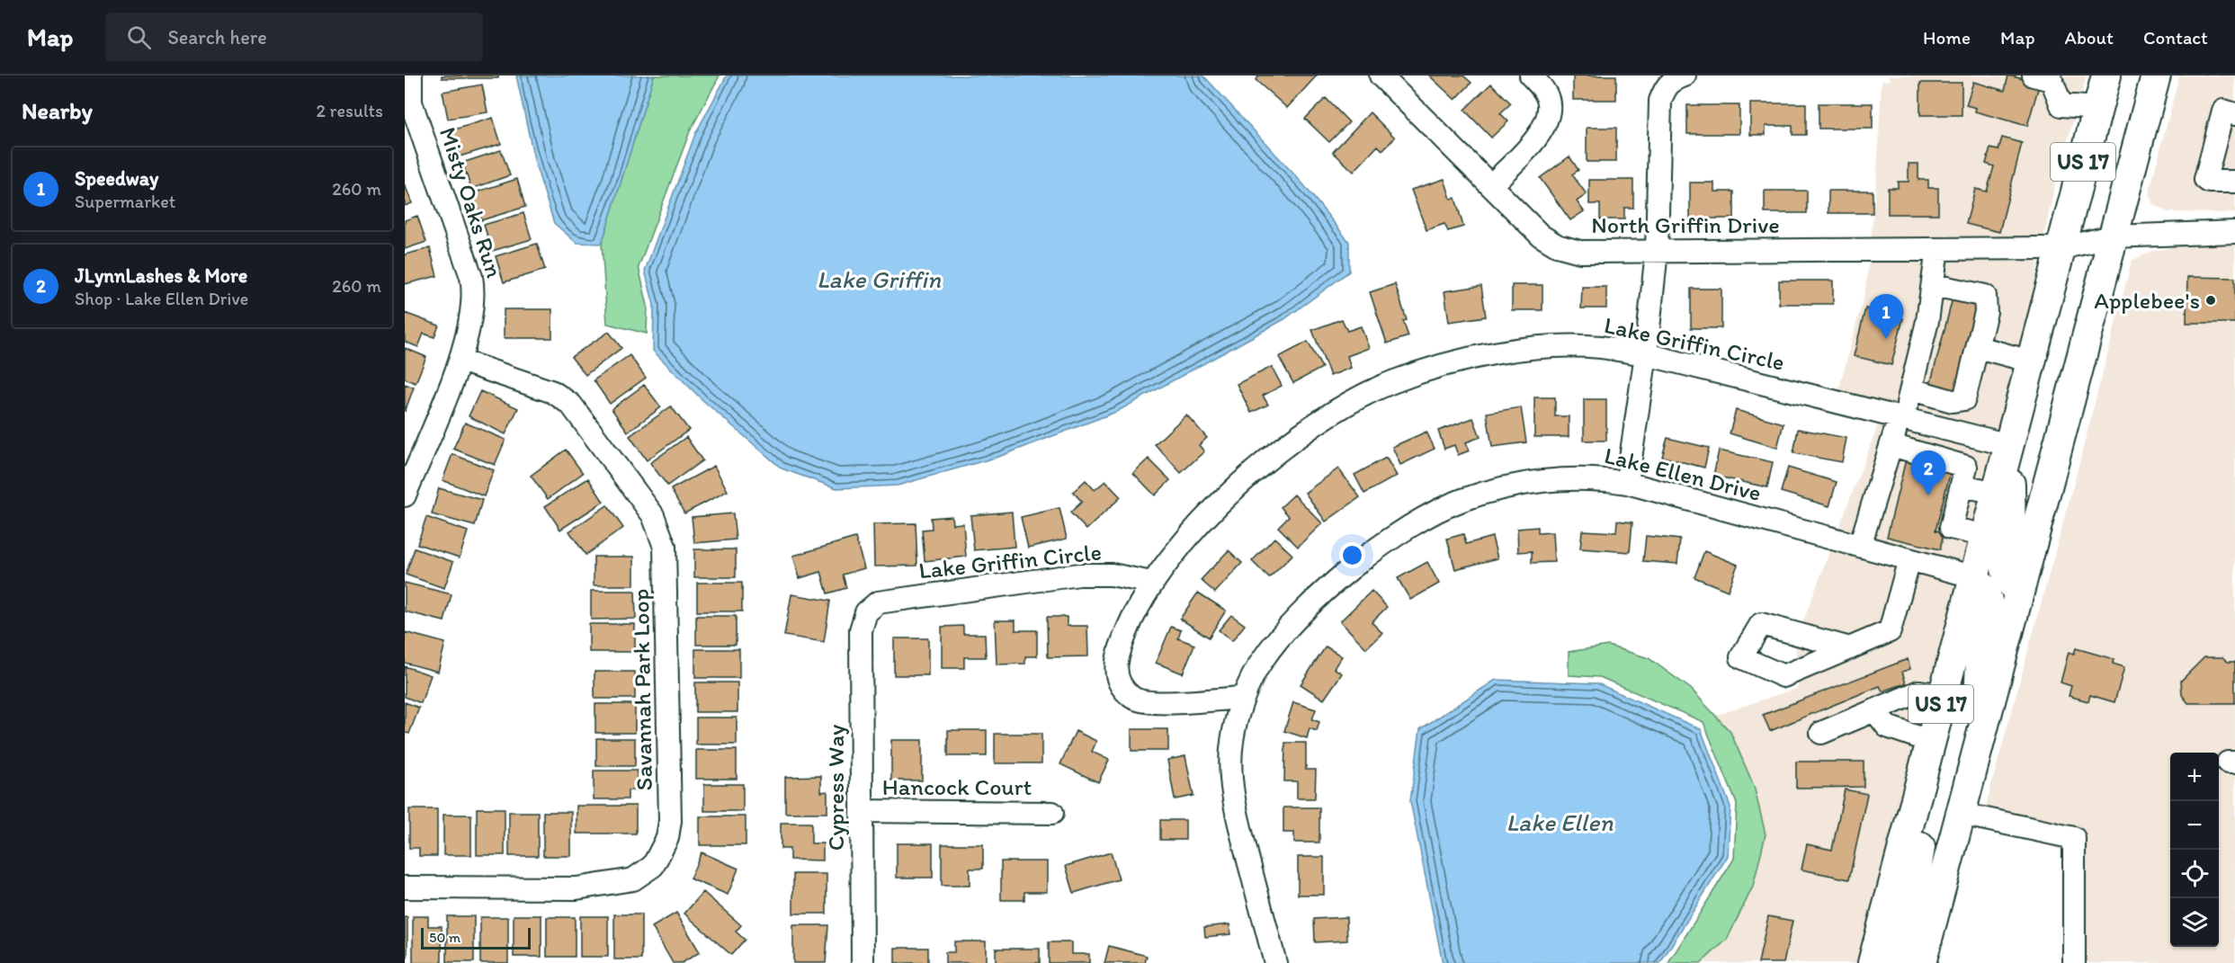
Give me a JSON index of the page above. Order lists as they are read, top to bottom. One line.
{"streets":{"main road":["US 17"],"street":["Misty Oaks Run","North Griffin Drive","Lake Griffin Circle","Lake Ellen Drive","Savannah Park Loop","Hancock Court","Cypress Way"]},"crossings":[["US 17","North Griffin Drive"],["US 17","Lake Griffin Circle"],["US 17","Lake Ellen Drive"],["Misty Oaks Run","Savannah Park Loop"],["Lake Griffin Circle","Cypress Way"],["Hancock Court","Cypress Way"]],"water":["Lake Griffin","Lake Ellen"],"places":["Applebee's"],"scale_bar":"50 m","page":{"header":"Map","search":"Search here","nav":["Home","Map","About","Contact"],"heading":["Nearby","2 results"],"list":[{"mark":"1","name":"Speedway","note":"Supermarket","value":"260 m"},{"mark":"2","name":"JLynnLashes & More","note":"Shop · Lake Ellen Drive","value":"260 m"}],"pins":["1","2"],"map_buttons":["+","−"],"scale":"50 m"}}
